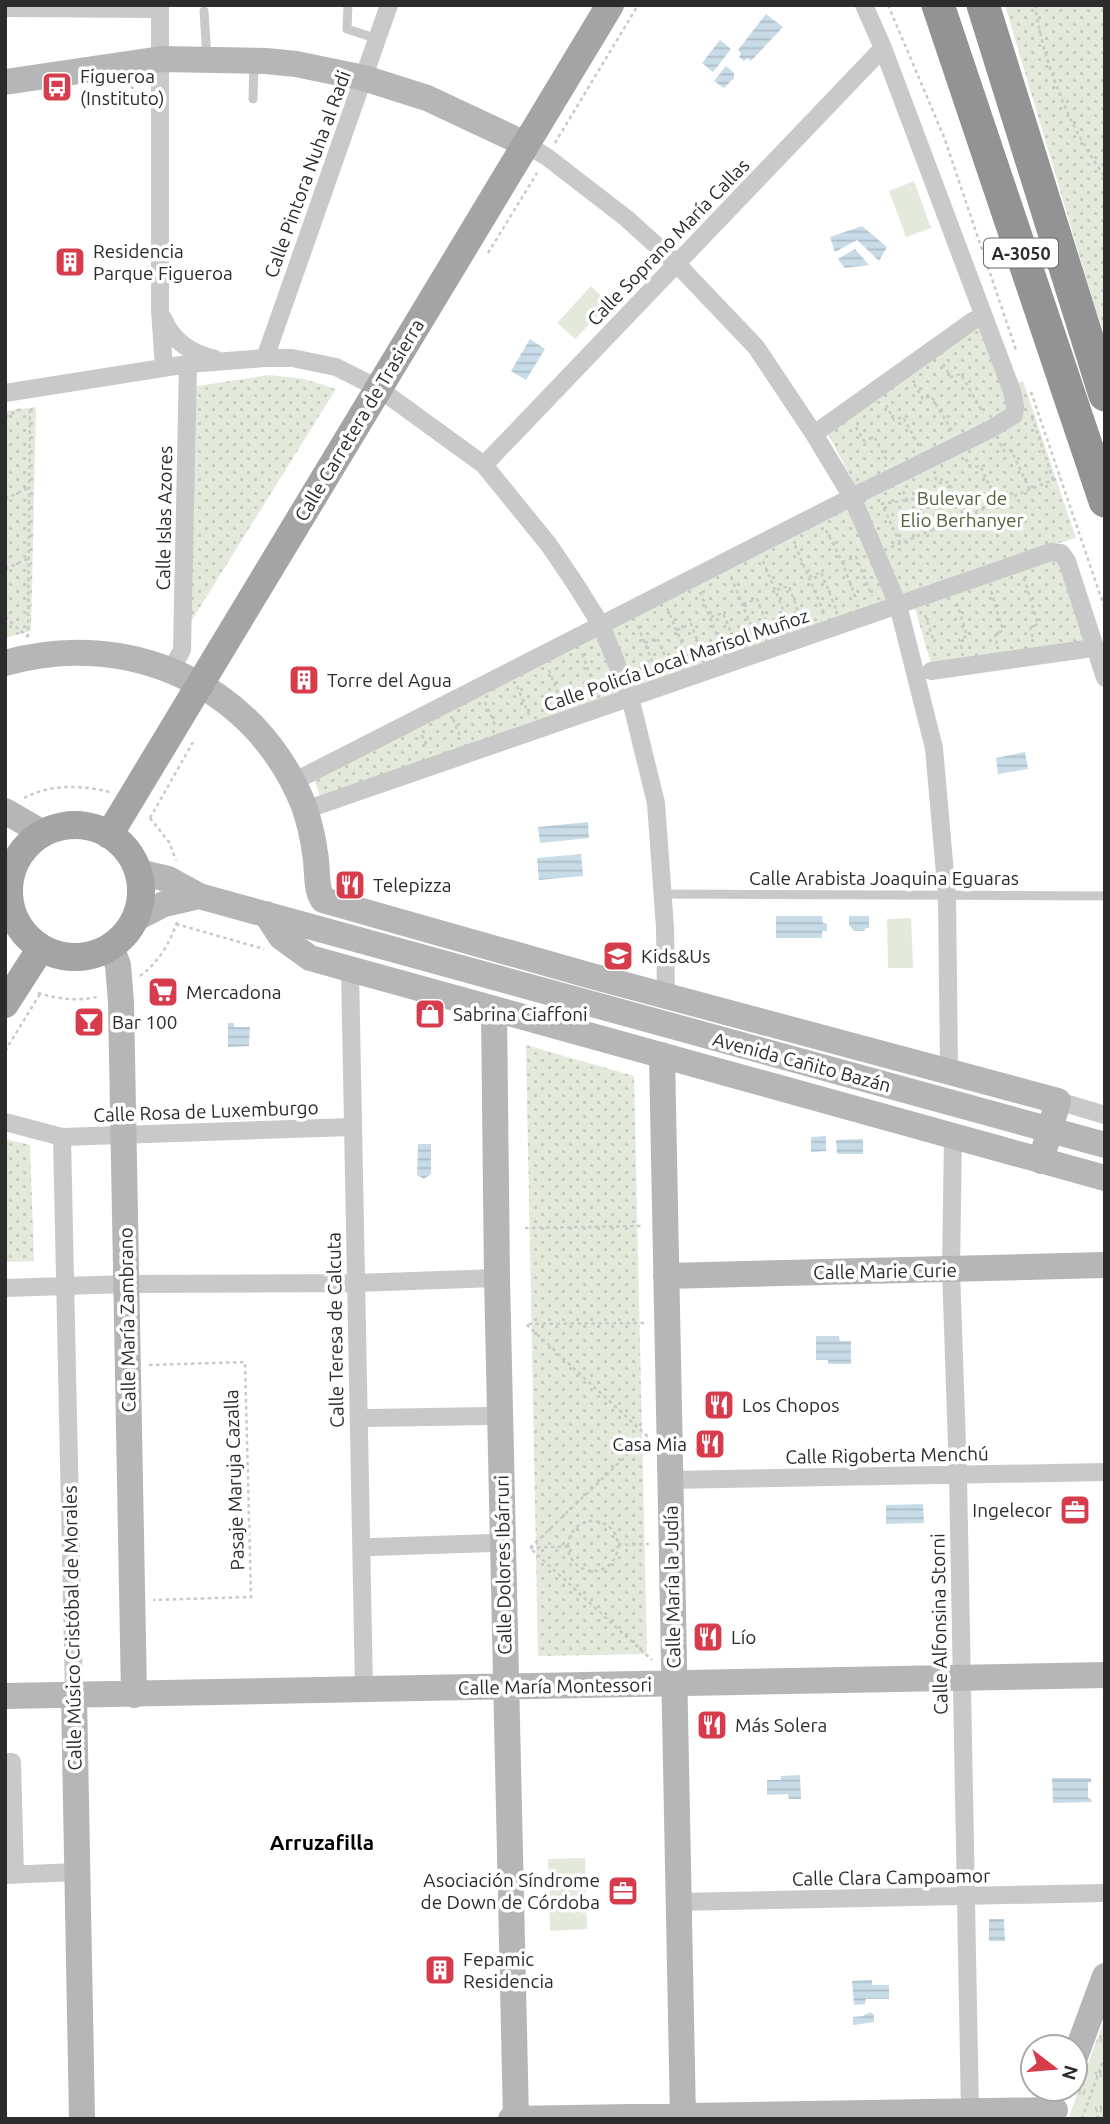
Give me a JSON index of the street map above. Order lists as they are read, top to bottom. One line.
{"streets":{"highway":["A-3050"],"main road":["Calle Carretera de Trasierra"],"street":["Calle Pintora Nuha al Radi","Calle Soprano María Callas","Calle Islas Azores","Calle Policía Local Marisol Muñoz","Avenida Cañito Bazán","Calle Rosa de Luxemburgo","Calle Marie Curie","Calle María Zambrano","Calle Teresa de Calcuta","Calle Rigoberta Menchú","Calle Dolores Ibárruri","Calle María la Judía","Calle Alfonsina Storni","Calle Músico Cristóbal de Morales","Calle María Montessori","Calle Clara Campoamor"],"lane":["Calle Arabista Joaquina Eguaras"],"path":["Pasaje Maruja Cazalla"]},"crossings":[["Calle Carretera de Trasierra","Avenida Cañito Bazán"],["Calle Carretera de Trasierra","Calle María Zambrano"],["Calle Policía Local Marisol Muñoz","Avenida Cañito Bazán"],["Avenida Cañito Bazán","Calle María Zambrano"],["Avenida Cañito Bazán","Calle Teresa de Calcuta"],["Avenida Cañito Bazán","Calle Dolores Ibárruri"],["Avenida Cañito Bazán","Calle María la Judía"],["Avenida Cañito Bazán","Calle Alfonsina Storni"],["Calle Rosa de Luxemburgo","Calle María Zambrano"],["Calle Rosa de Luxemburgo","Calle Teresa de Calcuta"],["Calle Rosa de Luxemburgo","Calle Músico Cristóbal de Morales"],["Calle Marie Curie","Calle María la Judía"],["Calle Marie Curie","Calle Alfonsina Storni"],["Calle María Zambrano","Calle María Montessori"],["Calle Teresa de Calcuta","Calle María Montessori"],["Calle Rigoberta Menchú","Calle María la Judía"],["Calle Rigoberta Menchú","Calle Alfonsina Storni"],["Calle Dolores Ibárruri","Calle María Montessori"],["Calle María la Judía","Calle María Montessori"],["Calle María la Judía","Calle Clara Campoamor"],["Calle Alfonsina Storni","Calle María Montessori"],["Calle Alfonsina Storni","Calle Clara Campoamor"],["Calle Músico Cristóbal de Morales","Calle María Montessori"]],"districts":["Arruzafilla"],"parks":["Bulevar de Elio Berhanyer"],"places":{"bus stop":["Figueroa (Instituto)"],"building":["Residencia Parque Figueroa","Torre del Agua","Fepamic Residencia"],"restaurant":["Telepizza","Los Chopos","Casa Mia","Lío","Más Solera"],"school or university":["Kids&Us"],"supermarket":["Mercadona"],"shop":["Sabrina Ciaffoni"],"bar":["Bar 100"],"office":["Ingelecor","Asociación Síndrome de Down de Córdoba"]},"north":"right"}
